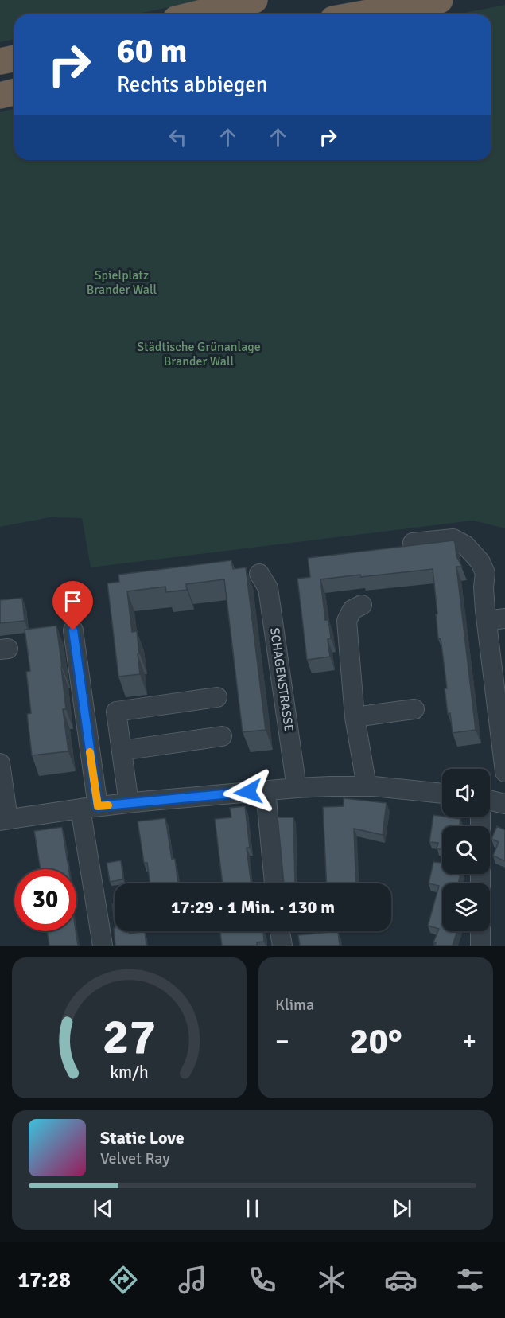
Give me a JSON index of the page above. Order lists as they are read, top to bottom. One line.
{"streets":{"street":["SCHAGENSTRASSE"]},"parks":["Spielplatz Brander Wall","Städtische Grünanlage Brander Wall"],"page":{"turn":["60 m","Rechts abbiegen"],"limit":"30","trip":"17:29 · 1 Min. · 130 m","tile":"Klima","heat":["−","20°","+"],"song":["Static Love","Velvet Ray"],"tabs":"17:28","gauge":["27","km/h"]}}
